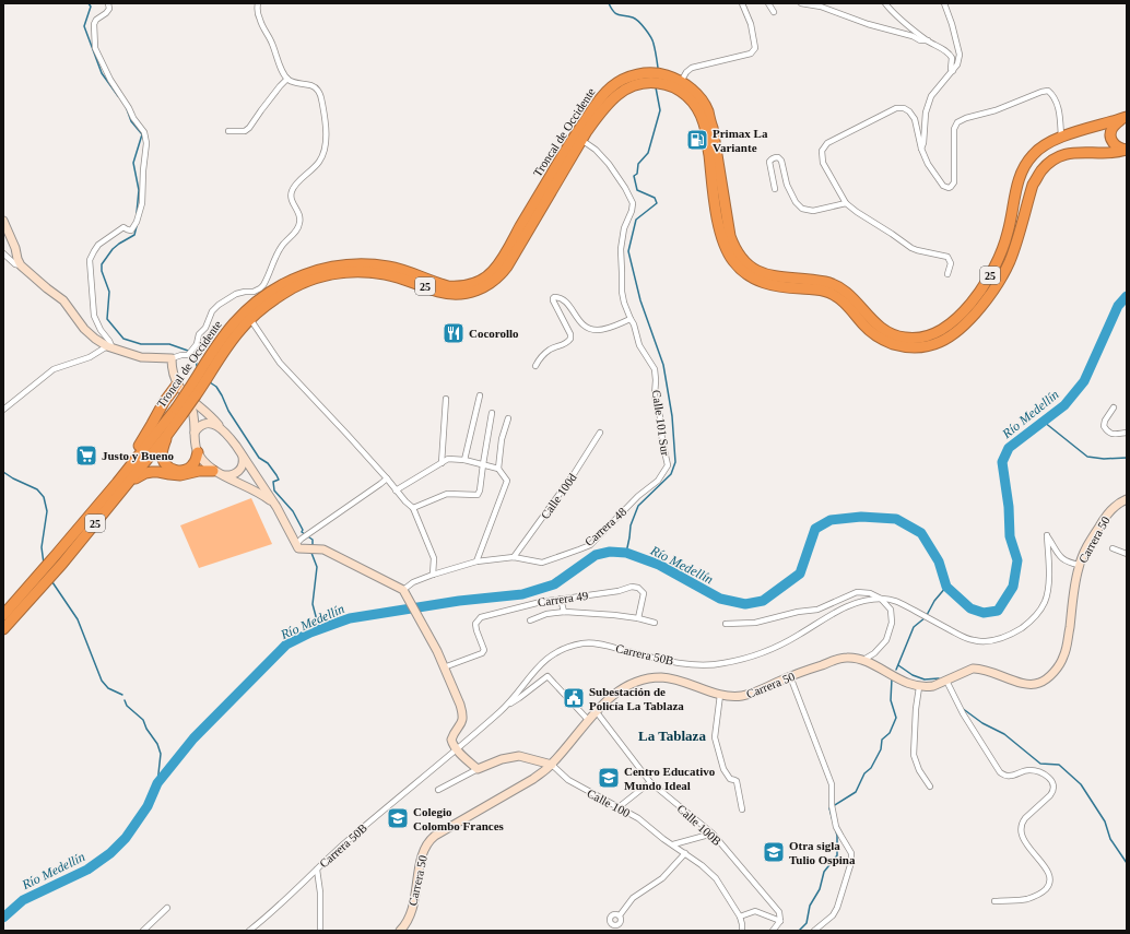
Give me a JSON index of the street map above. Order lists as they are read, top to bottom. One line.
{"streets":{"highway":["Troncal de Occidente","25"],"street":["Calle 101 Sur","Calle 100d","Carrera 48","Carrera 50","Carrera 49","Carrera 50B","Calle 100","Calle 100B"]},"crossings":[["Troncal de Occidente","Calle 101 Sur"],["Calle 101 Sur","Carrera 48"],["Calle 100d","Carrera 48"],["Carrera 50","Carrera 50B"],["Carrera 50","Calle 100"],["Carrera 50","Calle 100B"]],"districts":["La Tablaza"],"water":["Río Medellín"],"places":{"fuel station":["Primax La Variante"],"restaurant":["Cocorollo"],"supermarket":["Justo y Bueno"],"public building":["Subestación de Policía La Tablaza"],"school or university":["Centro Educativo Mundo Ideal","Colegio Colombo Frances","Otra sigla Tulio Ospina"]}}
